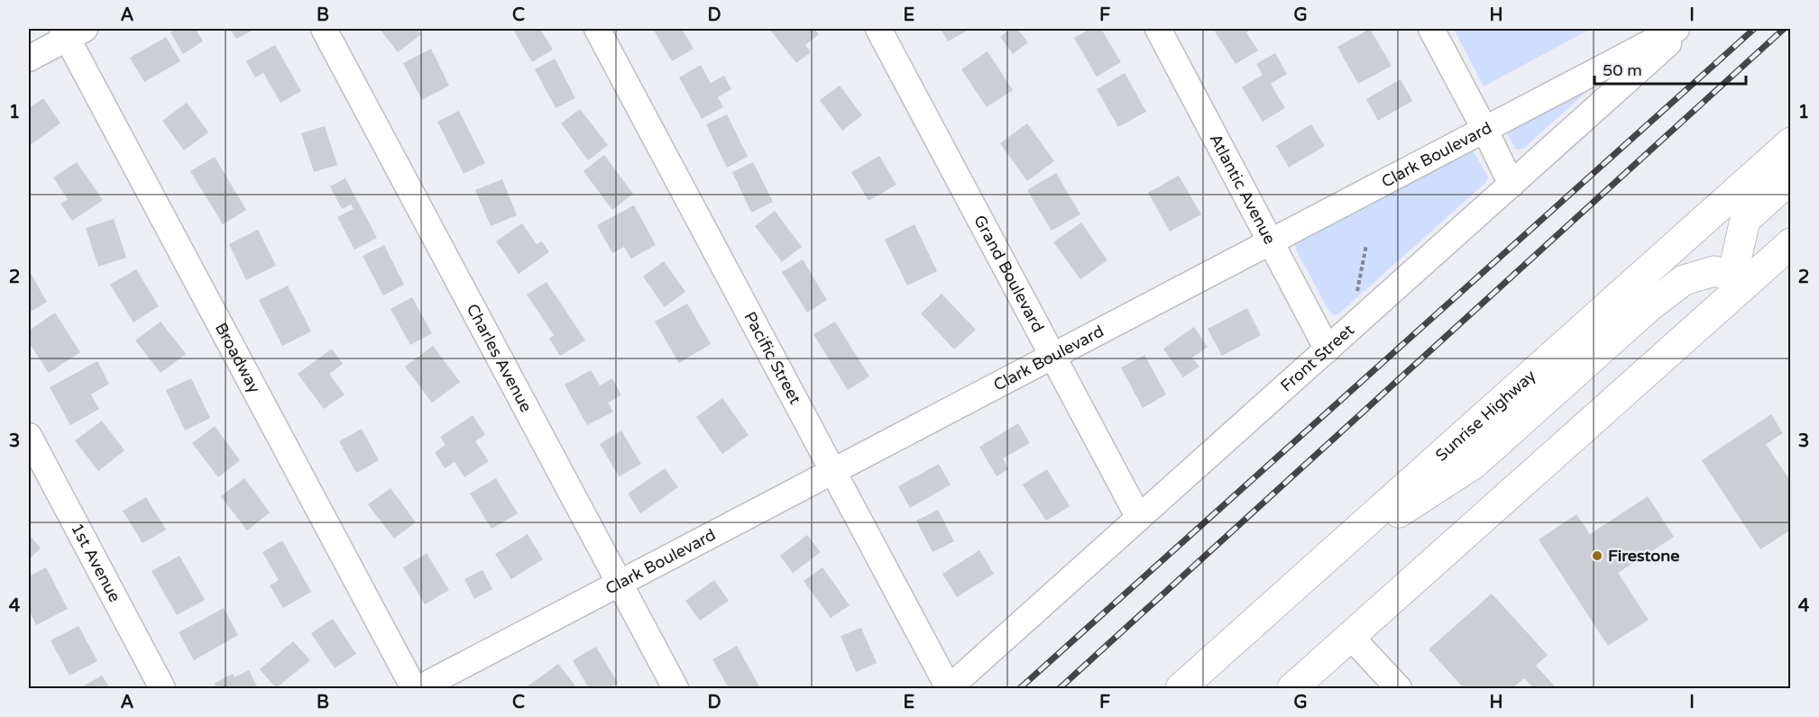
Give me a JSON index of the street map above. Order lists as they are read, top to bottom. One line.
{"streets":{"highway":["Sunrise Highway"],"street":["Clark Boulevard","Atlantic Avenue","Grand Boulevard","Broadway","Charles Avenue","Pacific Street","Front Street","1st Avenue"]},"crossings":[["Clark Boulevard","Atlantic Avenue"],["Clark Boulevard","Grand Boulevard"],["Clark Boulevard","Charles Avenue"],["Clark Boulevard","Pacific Street"],["Atlantic Avenue","Front Street"],["Grand Boulevard","Front Street"],["Pacific Street","Front Street"]],"places":["Firestone"],"scale_bar":"50 m","grid":{"columns":["A","B","C","D","E","F","G","H","I"],"rows":["1","2","3","4"]}}
